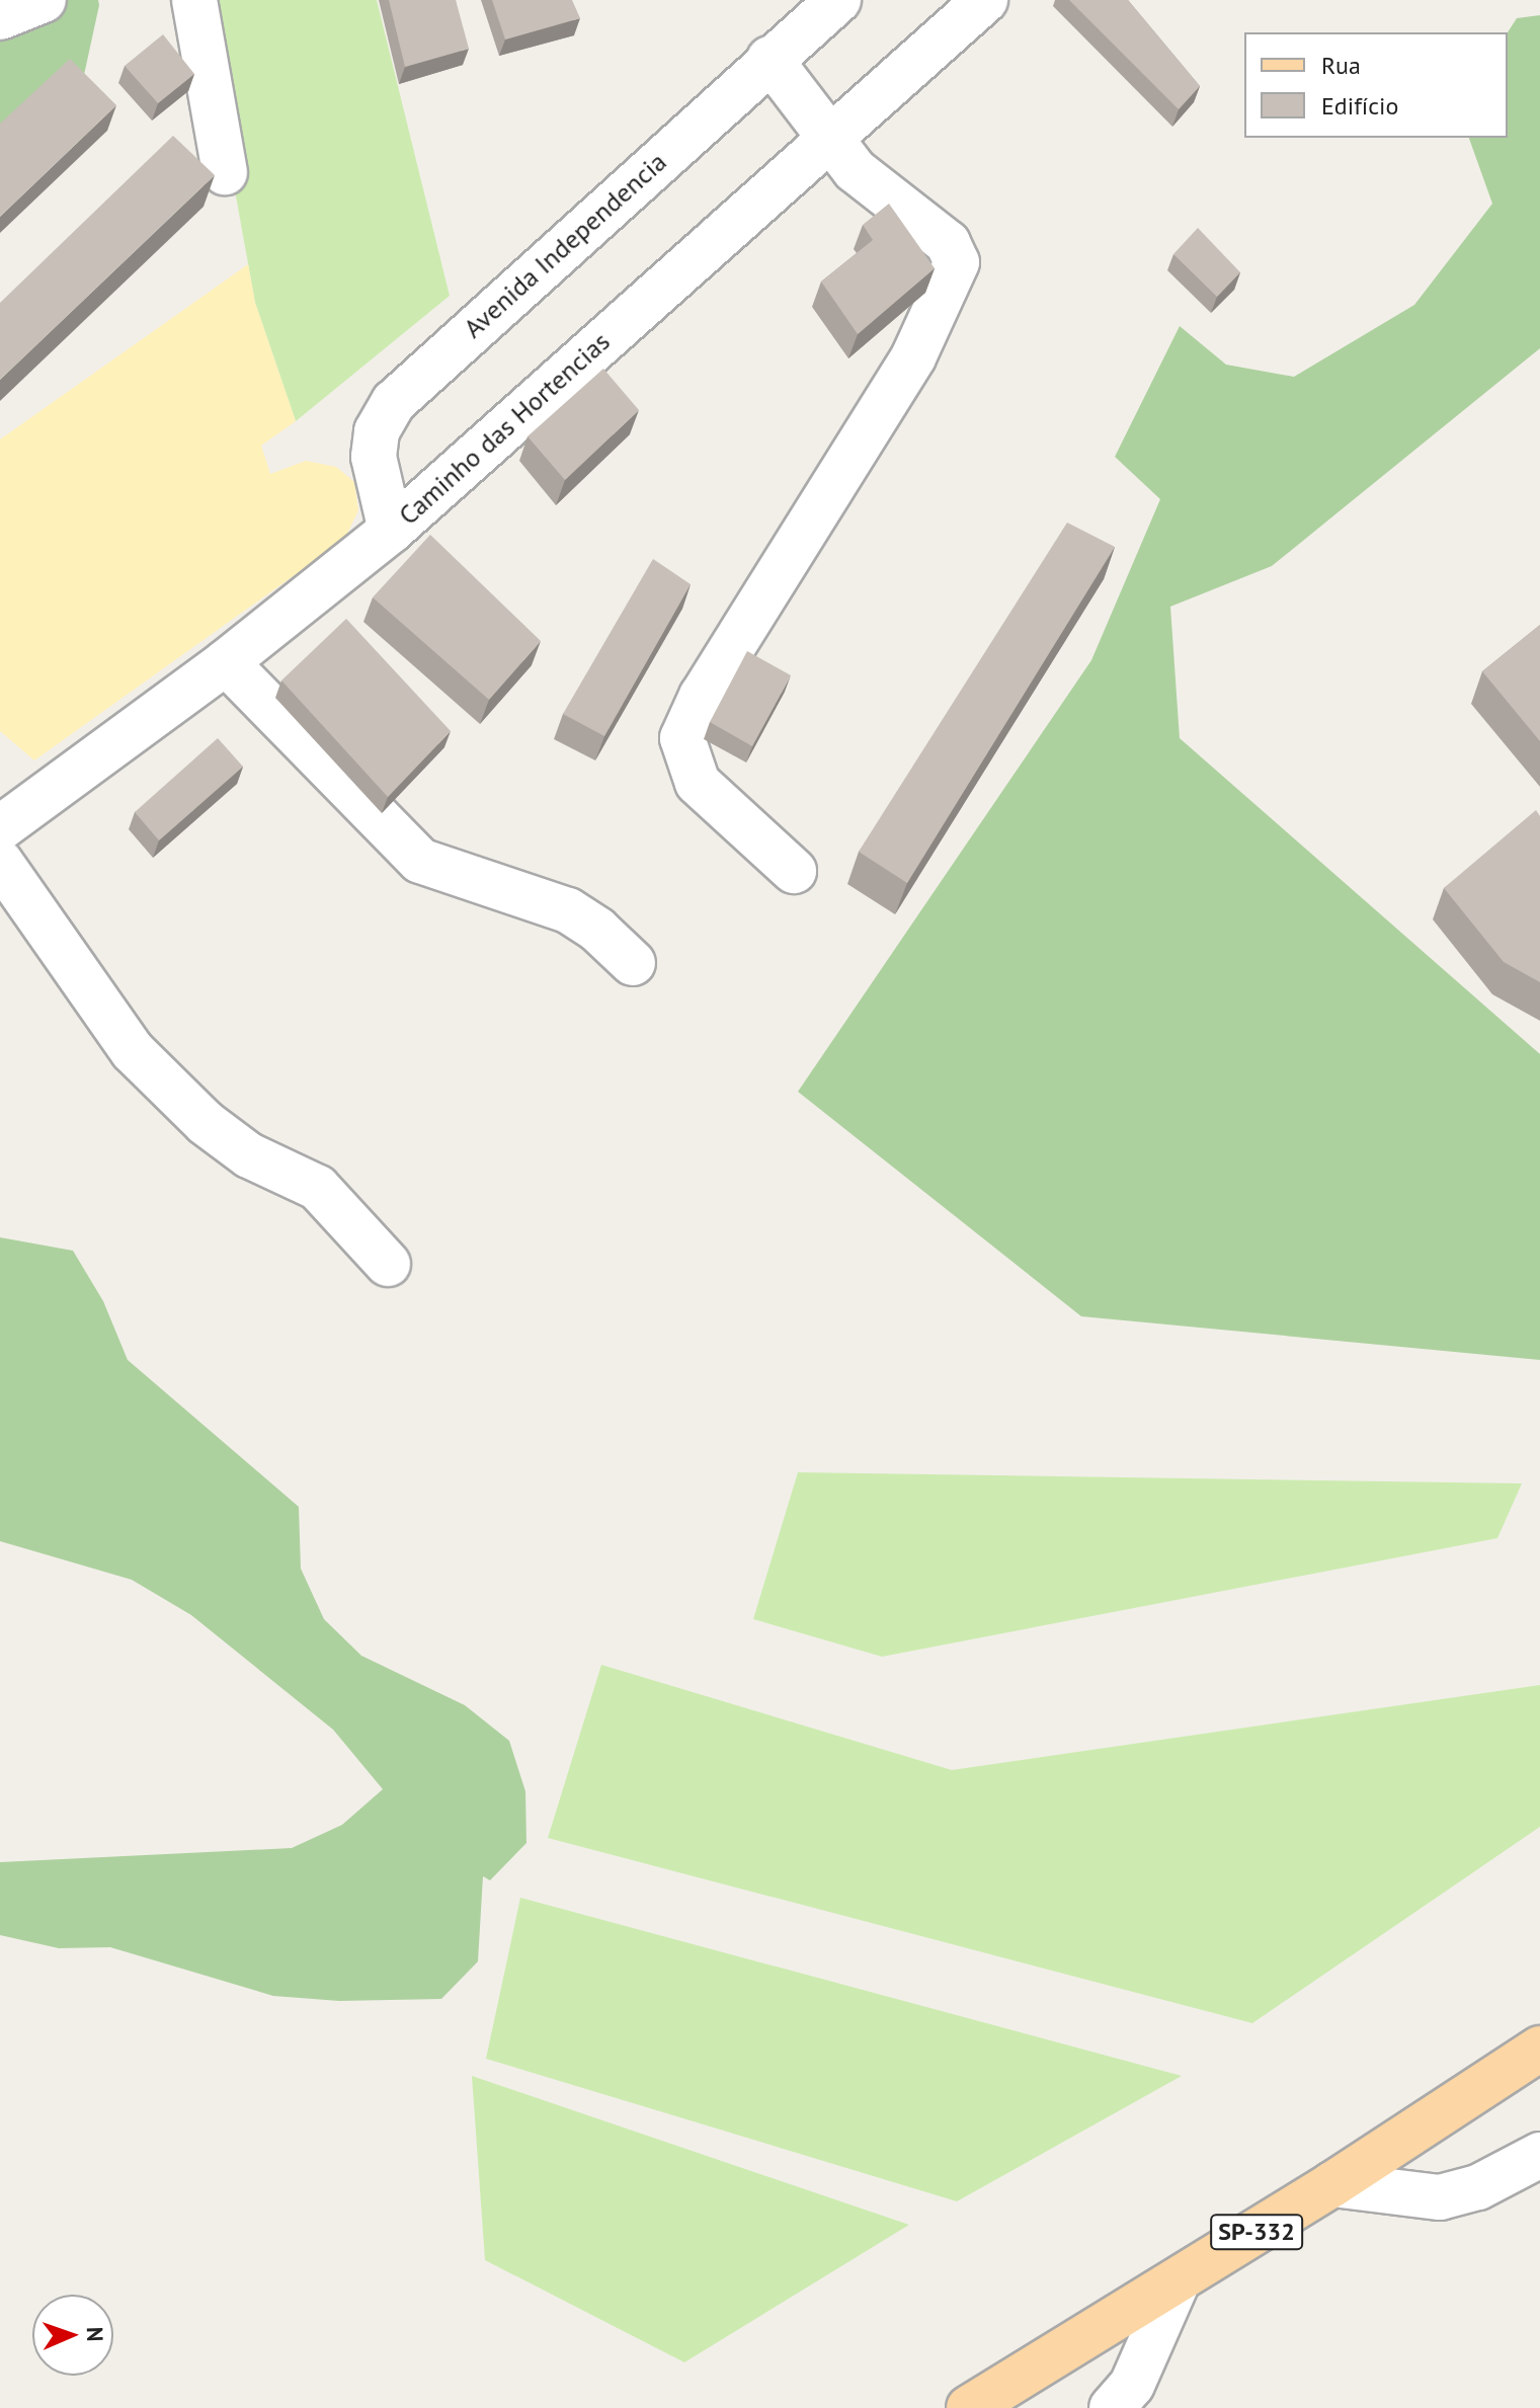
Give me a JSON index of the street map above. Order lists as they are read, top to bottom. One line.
{"streets":{"main road":["SP-332"],"street":["Avenida Independencia","Caminho das Hortencias"]},"crossings":[["Avenida Independencia","Caminho das Hortencias"]],"legend":["Rua","Edifício"],"north":"right"}
